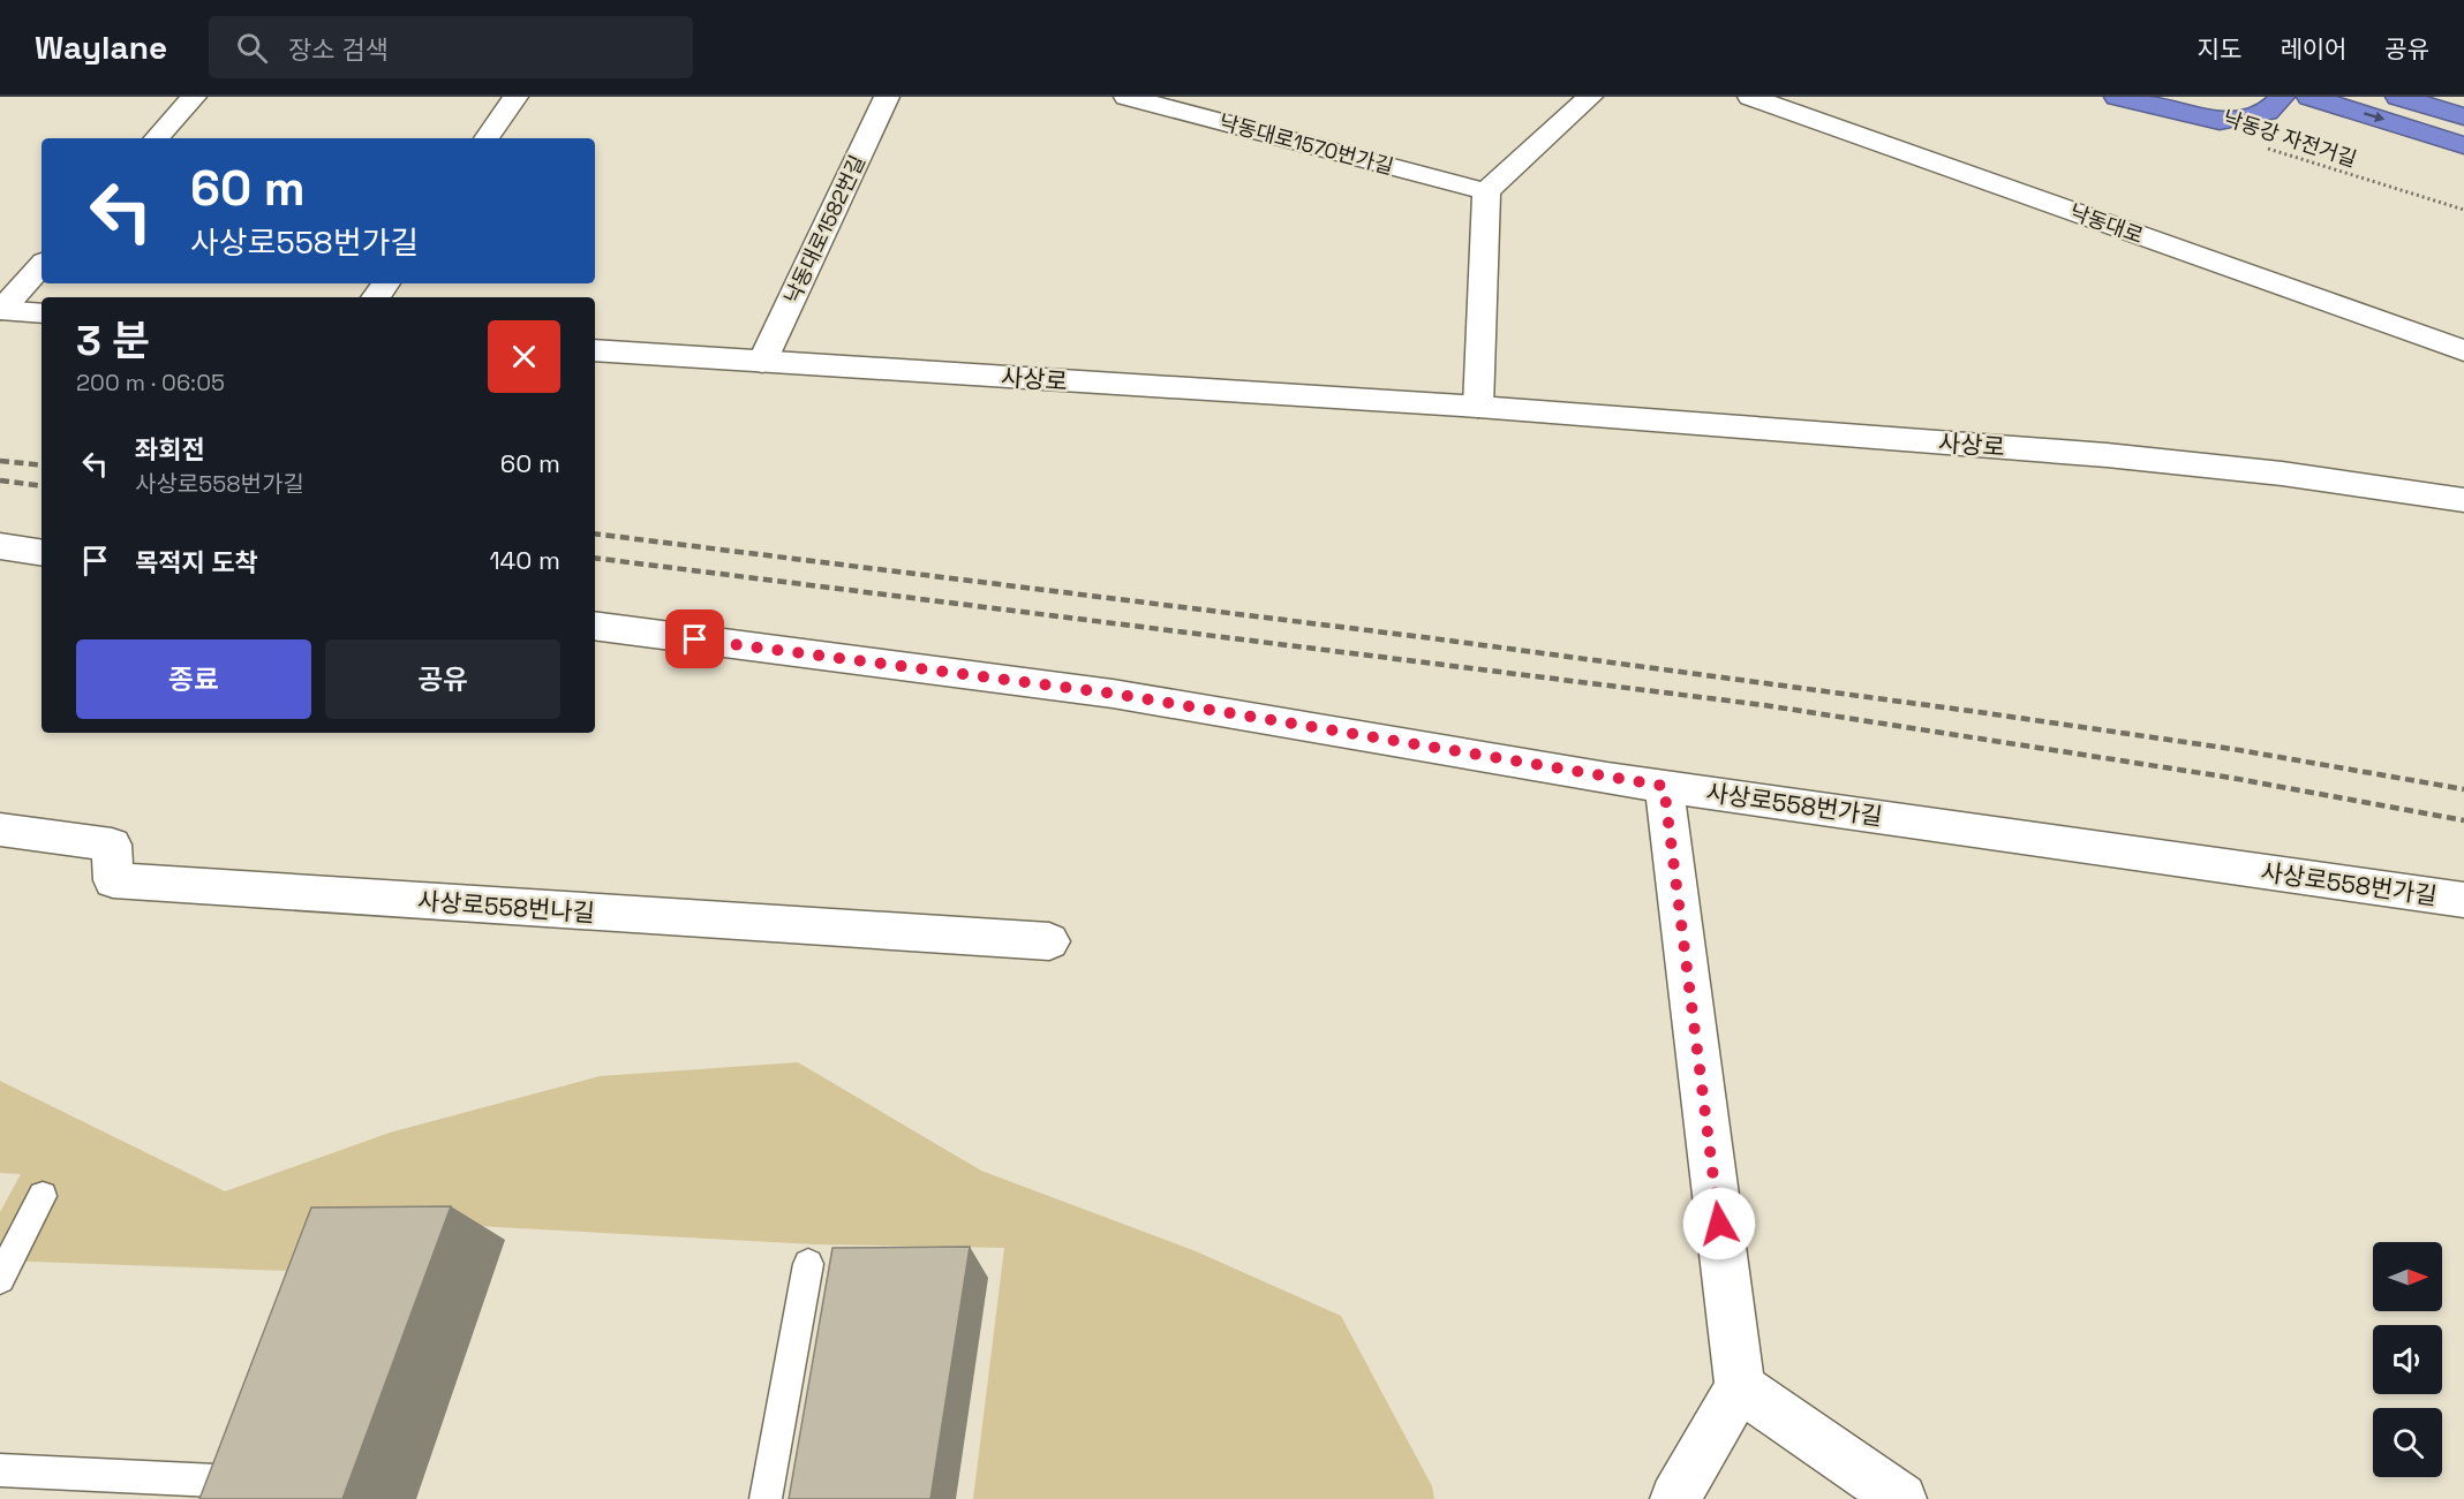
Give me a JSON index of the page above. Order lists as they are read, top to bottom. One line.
{"streets":{"street":["낙동대로1570번가길","낙동대로","낙동대로1582번길","사상로","사상로558번가길","사상로558번나길"],"path":["낙동강 자전거길"]},"crossings":[["낙동대로1582번길","사상로"]],"north":"right","page":{"header":"Waylane","search":"장소 검색","nav":["지도","레이어","공유"],"turn":["60 m","사상로558번가길"],"heading":["3 분","200 m · 06:05"],"list":[{"name":"좌회전","note":"사상로558번가길","value":"60 m"},{"name":"목적지 도착","value":"140 m"}],"buttons":["종료","공유"]}}
